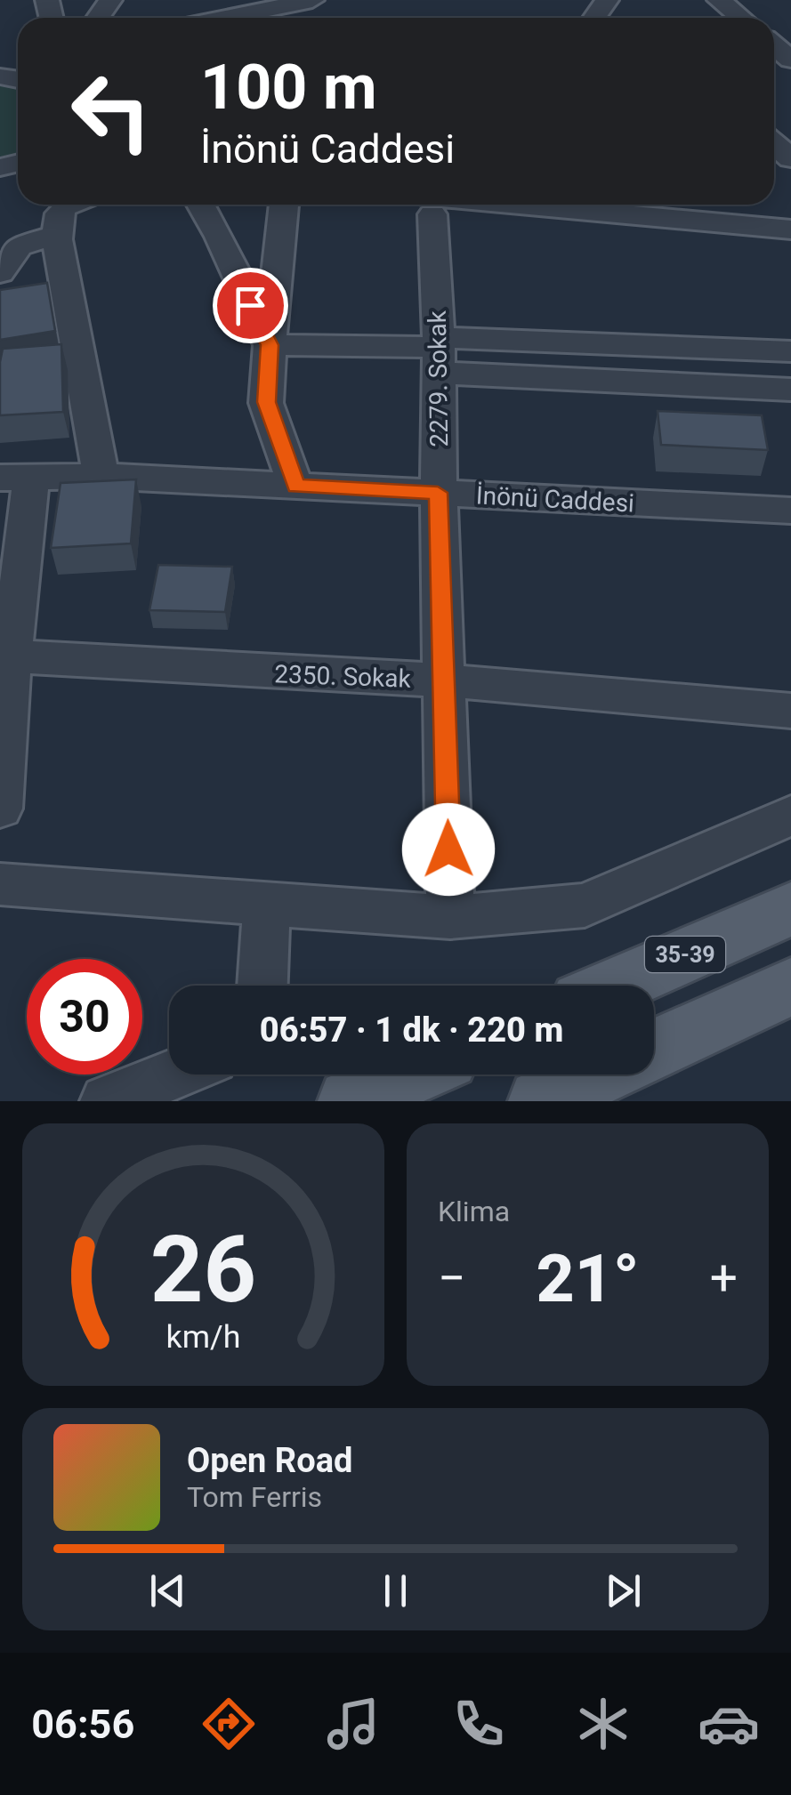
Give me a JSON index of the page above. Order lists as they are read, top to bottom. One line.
{"streets":{"main road":["35-39"],"street":["2279. Sokak","İnönü Caddesi","2350. Sokak"]},"crossings":[["2279. Sokak","İnönü Caddesi"],["2279. Sokak","2350. Sokak"]],"page":{"turn":["100 m","İnönü Caddesi"],"limit":"30","trip":"06:57 · 1 dk · 220 m","tile":"Klima","heat":["−","21°","+"],"song":["Open Road","Tom Ferris"],"tabs":"06:56","gauge":["26","km/h"]}}
